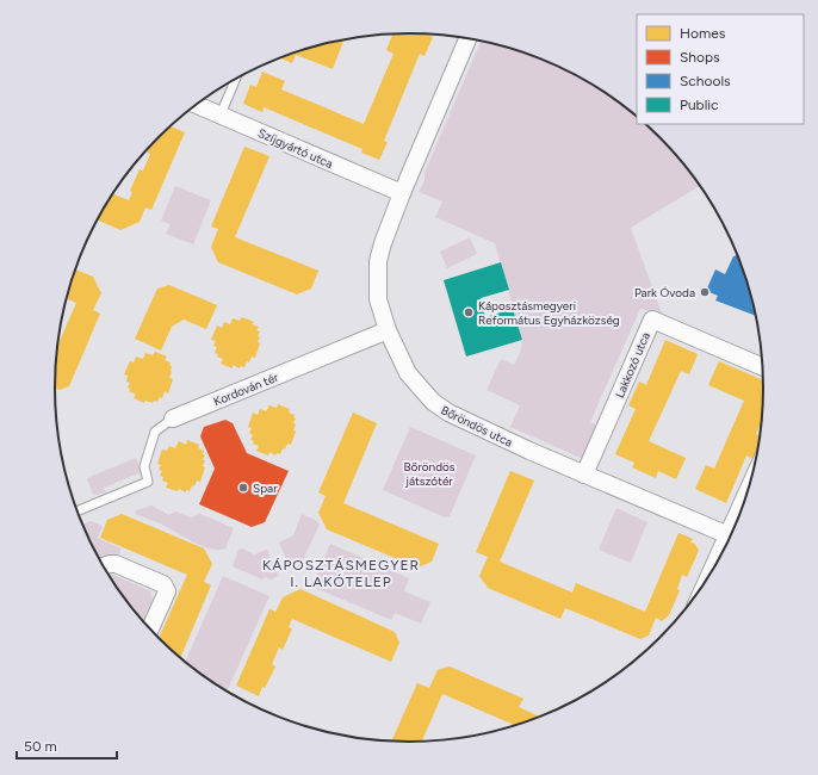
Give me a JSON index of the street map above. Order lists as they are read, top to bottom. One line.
{"streets":{"street":["Szíjgyártó utca","Lakkozó utca","Kordován tér","Bőröndös utca"]},"crossings":[["Szíjgyártó utca","Bőröndös utca"],["Lakkozó utca","Bőröndös utca"],["Kordován tér","Bőröndös utca"]],"districts":["KÁPOSZTÁSMEGYER I. LAKÓTELEP"],"parks":["Bőröndös játszótér"],"places":["Park Óvoda","Káposztásmegyeri Református Egyházközség","Spar"],"legend":["Homes","Shops","Schools","Public"],"scale_bar":"50 m"}
